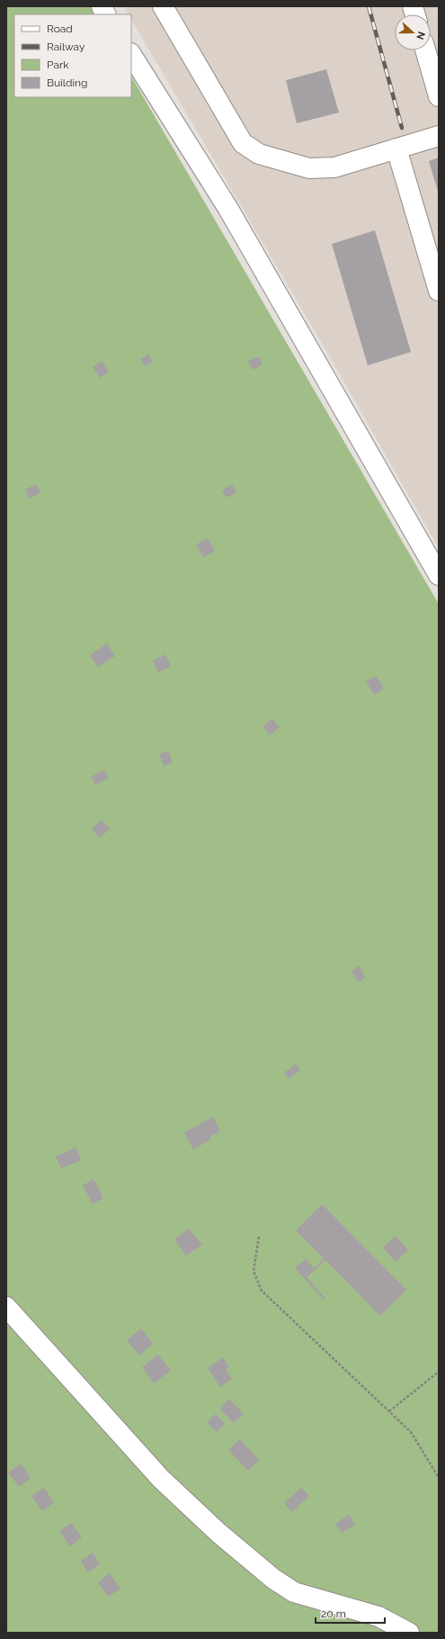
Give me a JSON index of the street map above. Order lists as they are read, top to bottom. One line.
{"legend":["Road","Railway","Park","Building"],"scale_bar":"20 m","north":"right"}
